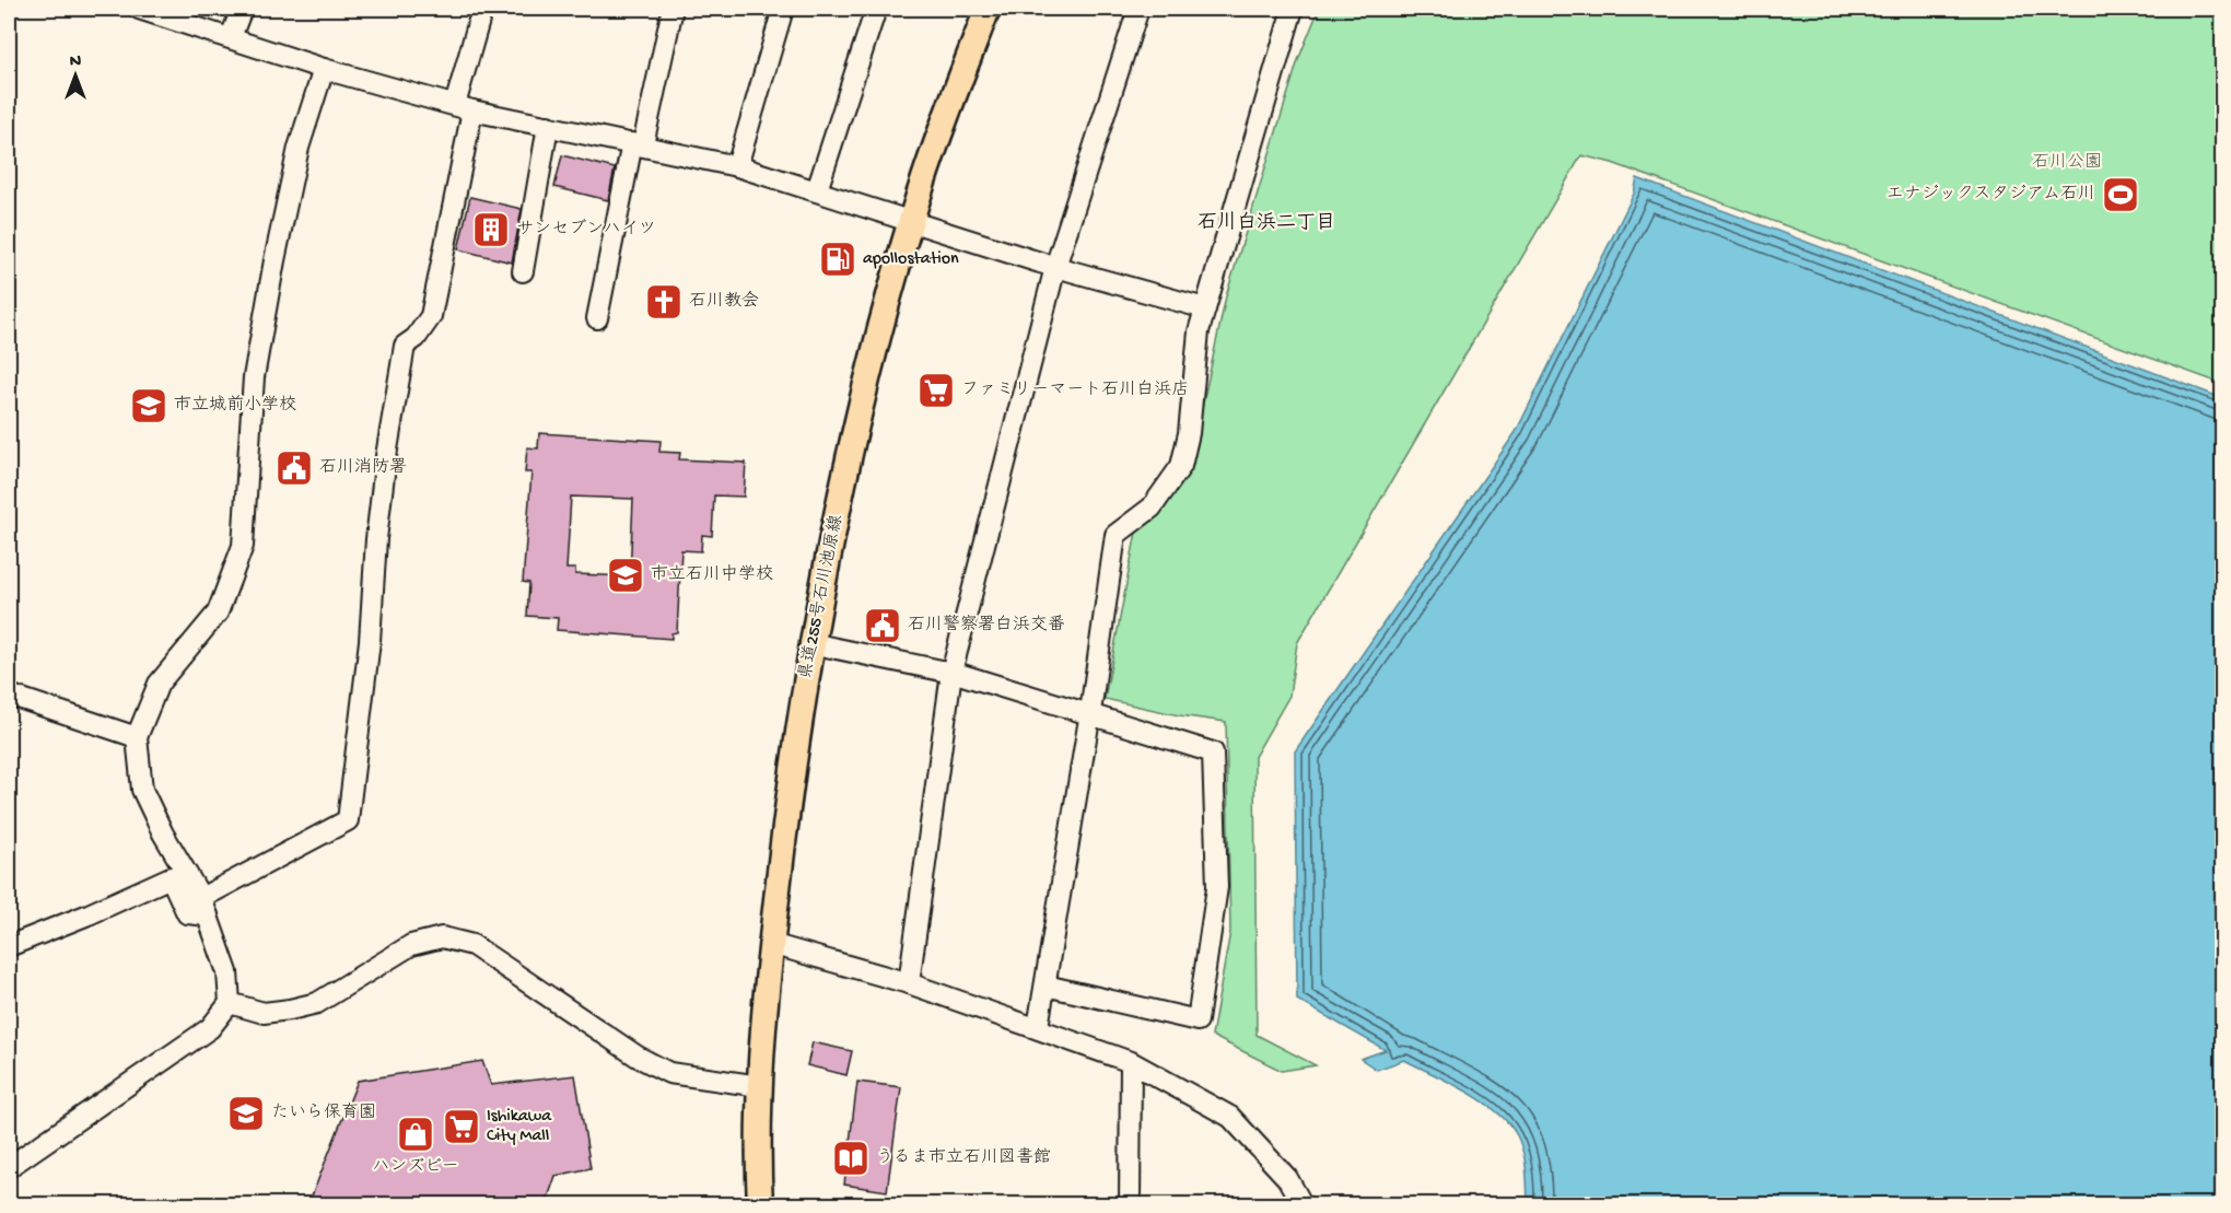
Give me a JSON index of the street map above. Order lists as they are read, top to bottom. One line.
{"streets":{"main road":["県道255号石川池原線"]},"districts":["石川白浜二丁目"],"parks":["石川公園"],"places":{"sports":["エナジックスタジアム石川"],"building":["サンセブンハイツ"],"fuel station":["apollostation"],"church":["石川教会"],"supermarket":["ファミリーマート石川白浜店","Ishikawa City Mall"],"school or university":["市立城前小学校","市立石川中学校","たいら保育園"],"public building":["石川消防署","石川警察署白浜交番"],"shop":["ハンズビー"],"library":["うるま市立石川図書館"]},"north":"top"}
